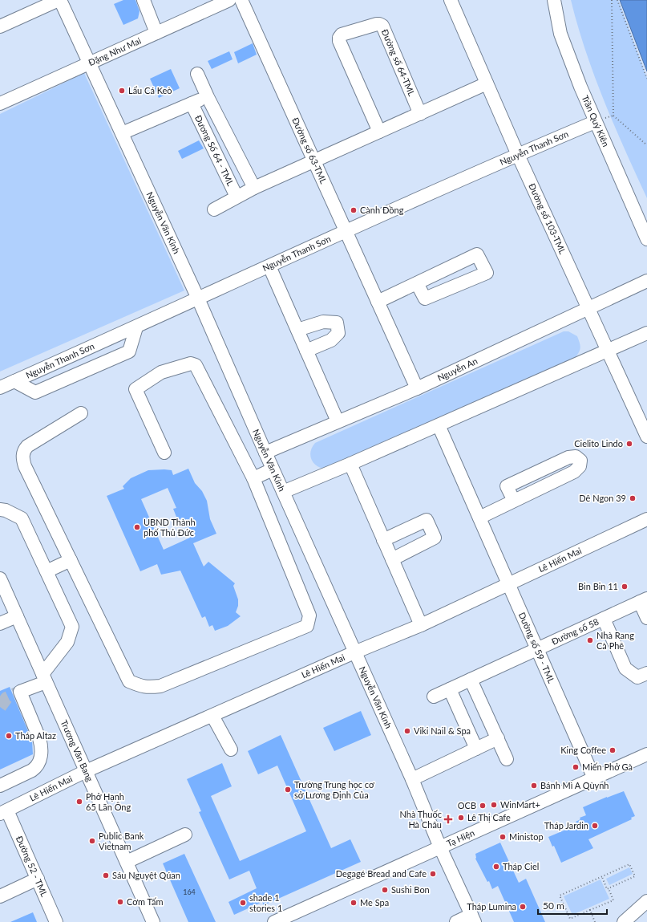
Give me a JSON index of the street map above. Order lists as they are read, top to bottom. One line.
{"streets":{"street":["Đặng Như Mai","Đường số 64-TML","Trần Quý Kiên","Nguyễn Thanh Sơn","Đương Số 64 - TML","Đường số 63-TML","Đường số 103-TML","Nguyễn Văn Kỉnh","Nguyễn An","Lê Hiến Mai","Đường số 58","Dường số 59 - TML","Trương Văn Bang","Tạ Hiện","Đường 52 - TML"]},"crossings":[["Đặng Như Mai","Nguyễn Văn Kỉnh"],["Trần Quý Kiên","Nguyễn Thanh Sơn"],["Nguyễn Thanh Sơn","Đường số 63-TML"],["Nguyễn Thanh Sơn","Đường số 103-TML"],["Nguyễn Thanh Sơn","Nguyễn Văn Kỉnh"],["Đương Số 64 - TML","Nguyễn Văn Kỉnh"],["Đường số 63-TML","Nguyễn An"],["Đường số 103-TML","Nguyễn An"],["Nguyễn Văn Kỉnh","Nguyễn An"],["Nguyễn Văn Kỉnh","Lê Hiến Mai"],["Nguyễn Văn Kỉnh","Tạ Hiện"],["Lê Hiến Mai","Dường số 59 - TML"],["Lê Hiến Mai","Trương Văn Bang"],["Lê Hiến Mai","Đường 52 - TML"],["Đường số 58","Dường số 59 - TML"],["Dường số 59 - TML","Tạ Hiện"]],"places":{"other":["Lẩu Cá Keò","Cành Đồng","Cielito Lindo","Dê Ngon 39","UBND Thành phố Thủ Đức","Bin Bin 11","Nhà Rang Cà Phê","Viki Nail & Spa","Tháp Altaz","King Coffee","Miến Phở Gà","Bánh Mì A Qùynh","Trường Trung học cơ sở Lương Định Của","Phở Hạnh 65 Lãn Ông","WinMart+","OCB","Lê Thị Cafe","Tháp Jardin","Ministop","Public Bank Vietnam","Tháp Ciel","Degagé Bread and Cafe","Sáu Nguyệt Qúan","Sushi Bon","Cơm Tấm","shade 1 stories 1","Me Spa","Tháp Lumina"],"health":["Nhà Thuốc Hà Châu"]},"house_numbers":["164"],"scale_bar":"50 m"}
